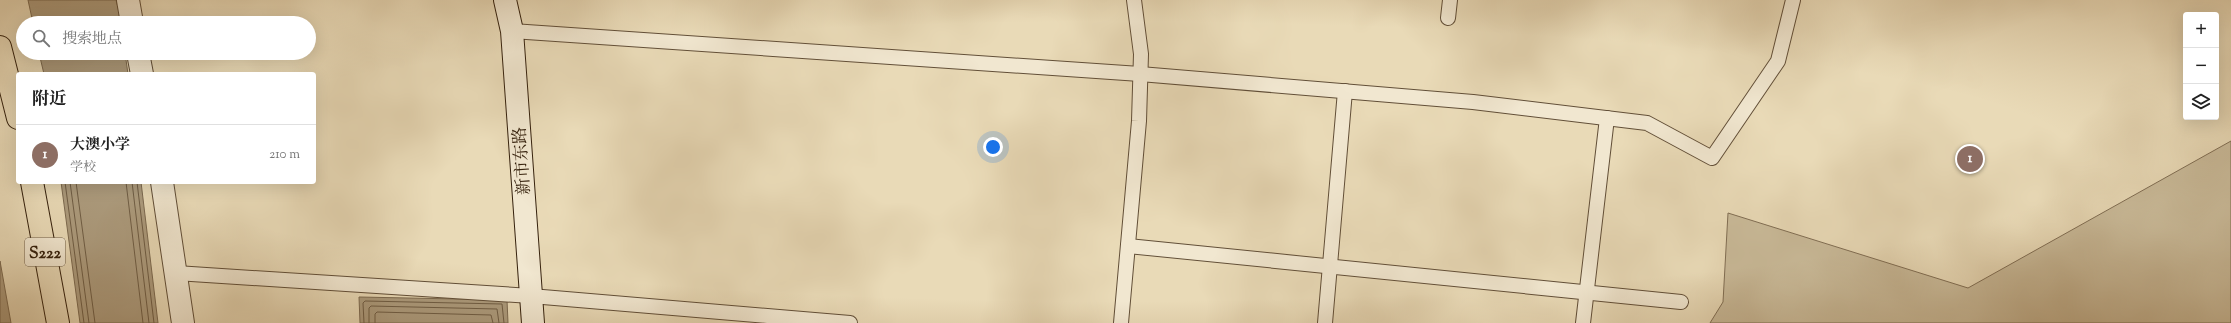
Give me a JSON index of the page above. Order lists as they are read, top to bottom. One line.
{"streets":{"main road":["S222"],"street":["新市东路"]},"page":{"map_buttons":["+","−"],"search":"搜索地点","heading":"附近","list":[{"mark":"1","name":"大澳小学","note":"学校","value":"210 m"}],"pins":"1"}}
